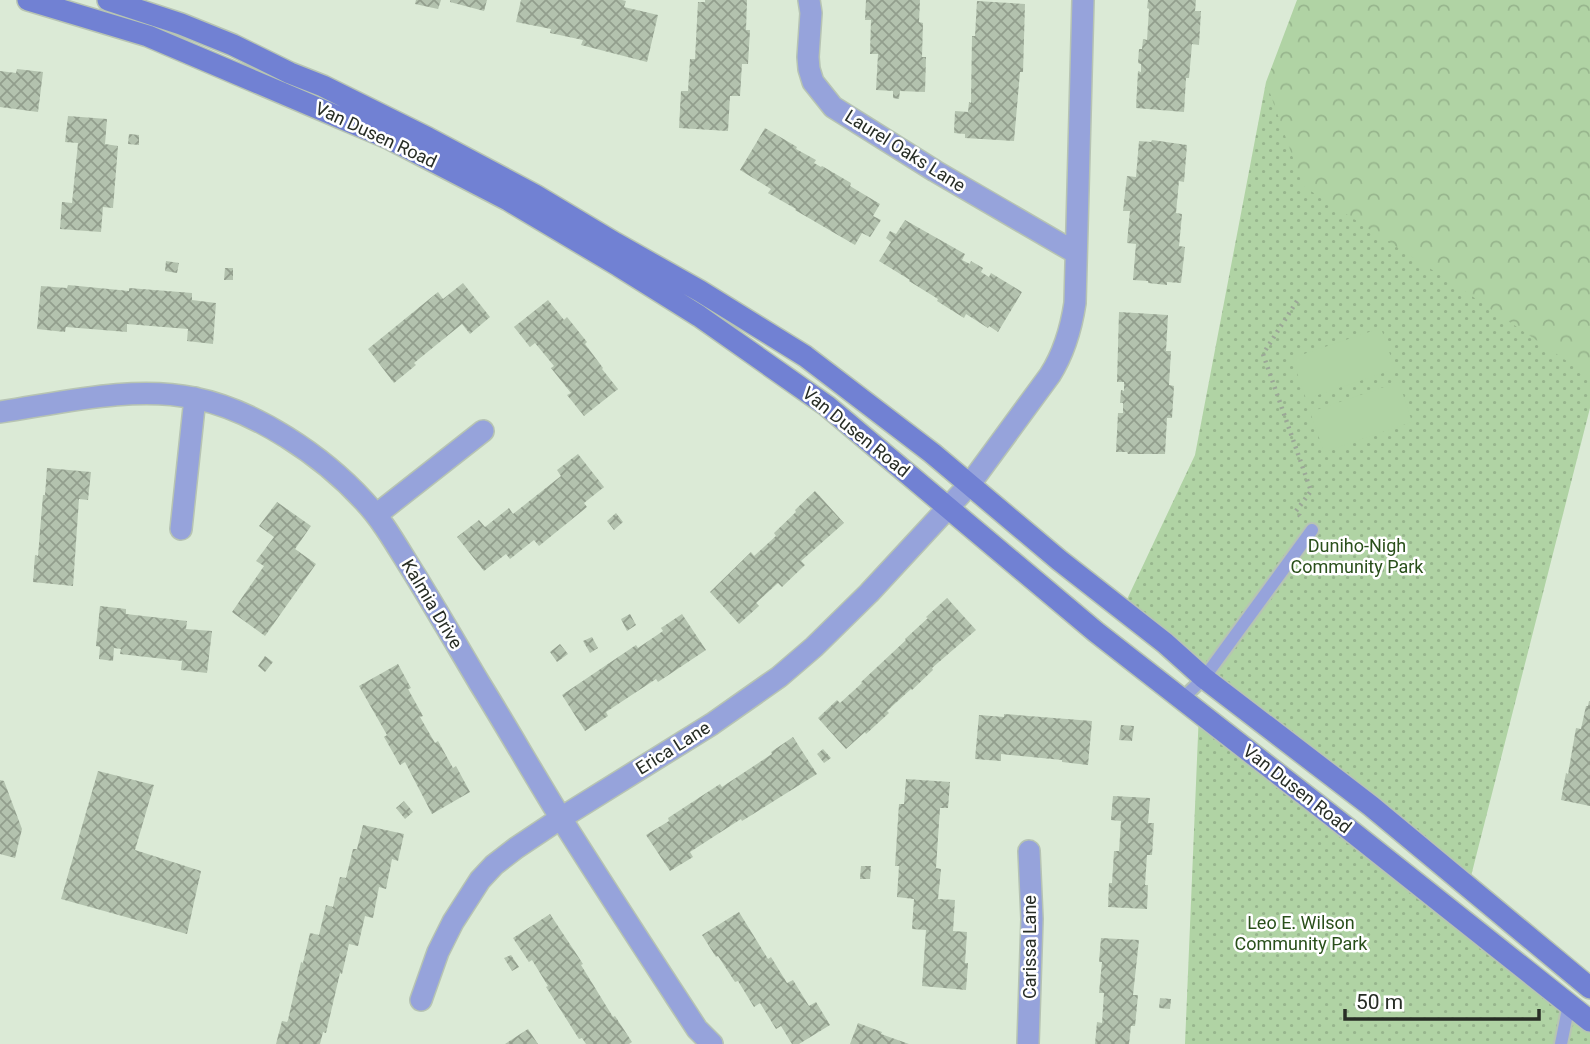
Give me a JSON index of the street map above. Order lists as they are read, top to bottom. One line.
{"streets":{"main road":["Van Dusen Road"],"street":["Laurel Oaks Lane","Kalmia Drive","Erica Lane","Carissa Lane"]},"crossings":[["Van Dusen Road","Erica Lane"],["Kalmia Drive","Erica Lane"]],"parks":["Duniho-Nigh Community Park","Leo E. Wilson Community Park"],"scale_bar":"50 m"}
